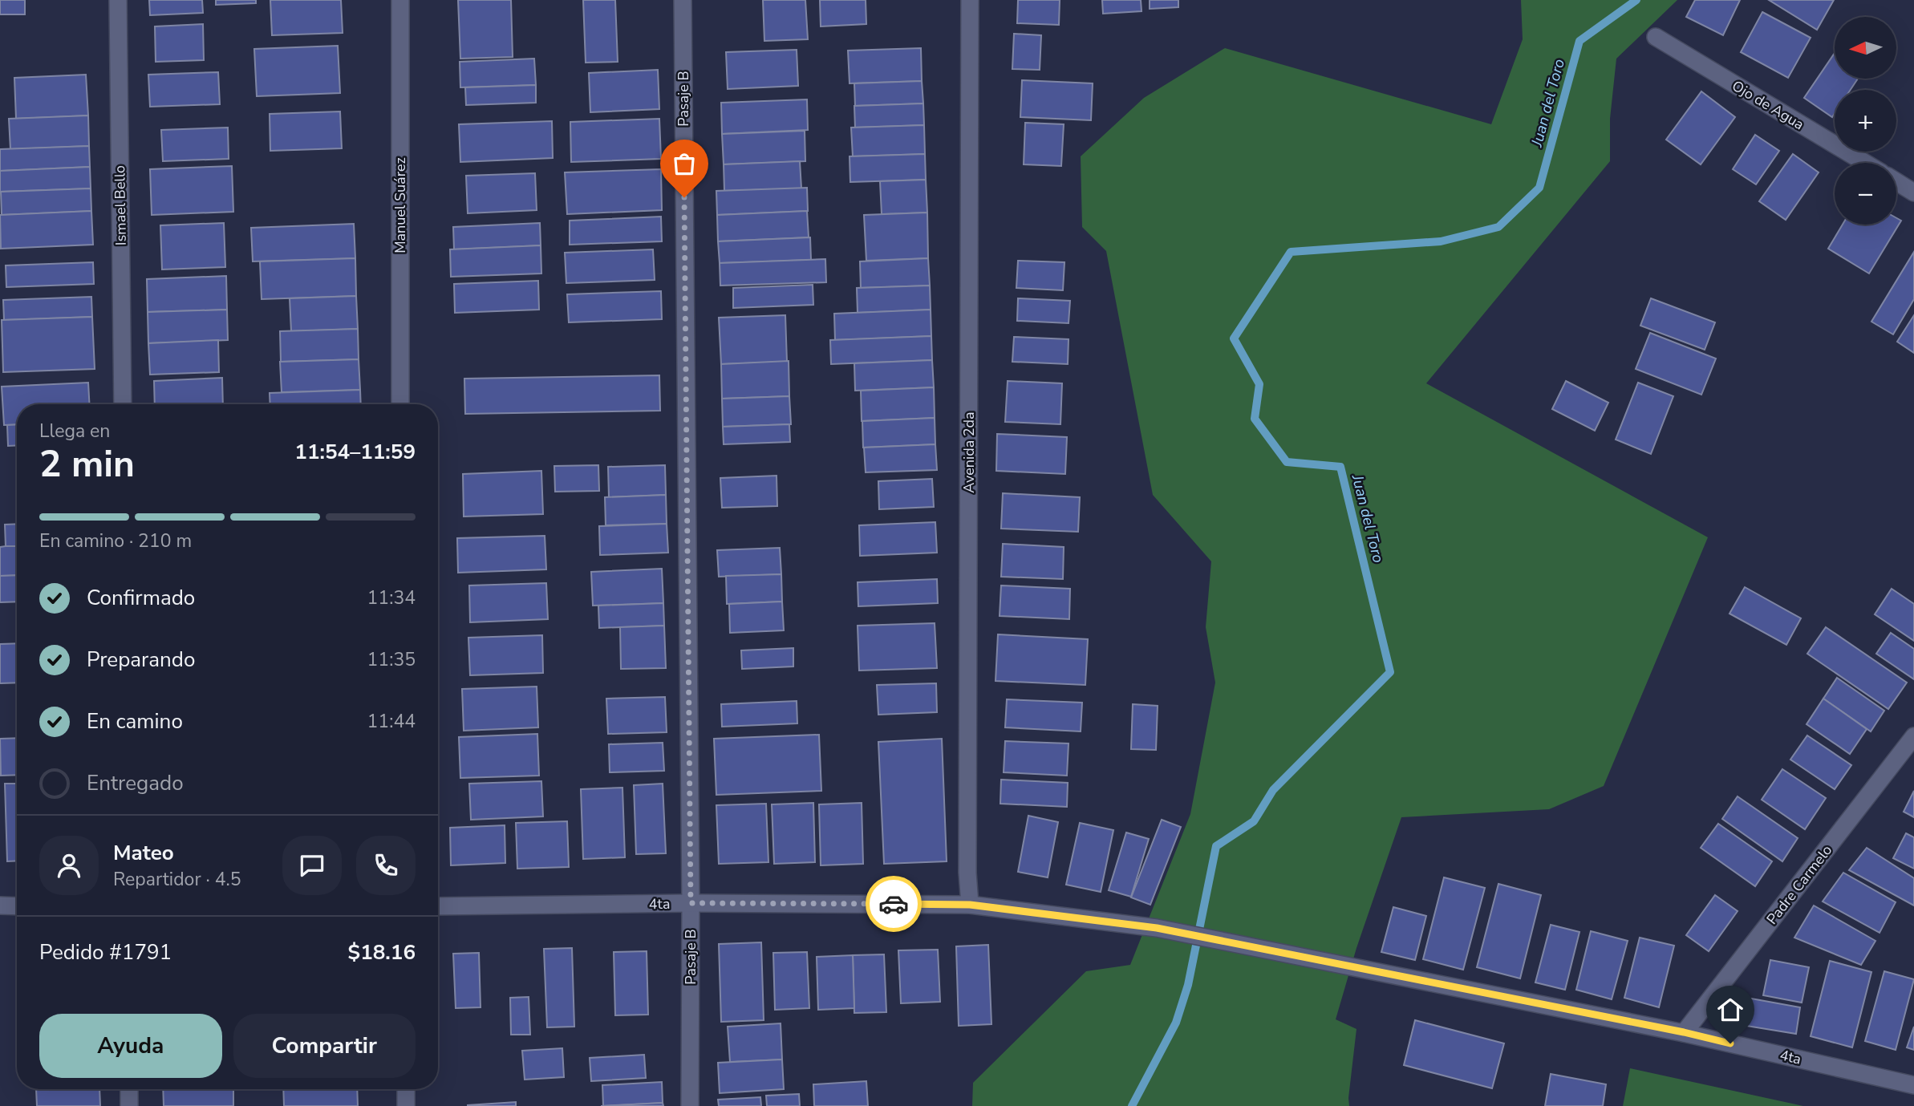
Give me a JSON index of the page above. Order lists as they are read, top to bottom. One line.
{"streets":{"street":["Pasaje B","Ojo de Agua","Ismael Bello","Manuel Suárez","Avenida 2da","Padre Carmelo","4ta"]},"crossings":[["Pasaje B","4ta"],["Avenida 2da","4ta"],["Padre Carmelo","4ta"]],"water":["Juan del Toro"],"north":"left","page":{"map_buttons":["+","−"],"heading":["2 min","Llega en","11:54–11:59"],"panel":["Mateo","Repartidor · 4.5","Pedido #1791","$18.16"],"bar":"En camino · 210 m","list":[["Confirmado","11:34"],["Preparando","11:35"],["En camino","11:44"],"Entregado"],"buttons":["Ayuda","Compartir"]}}
